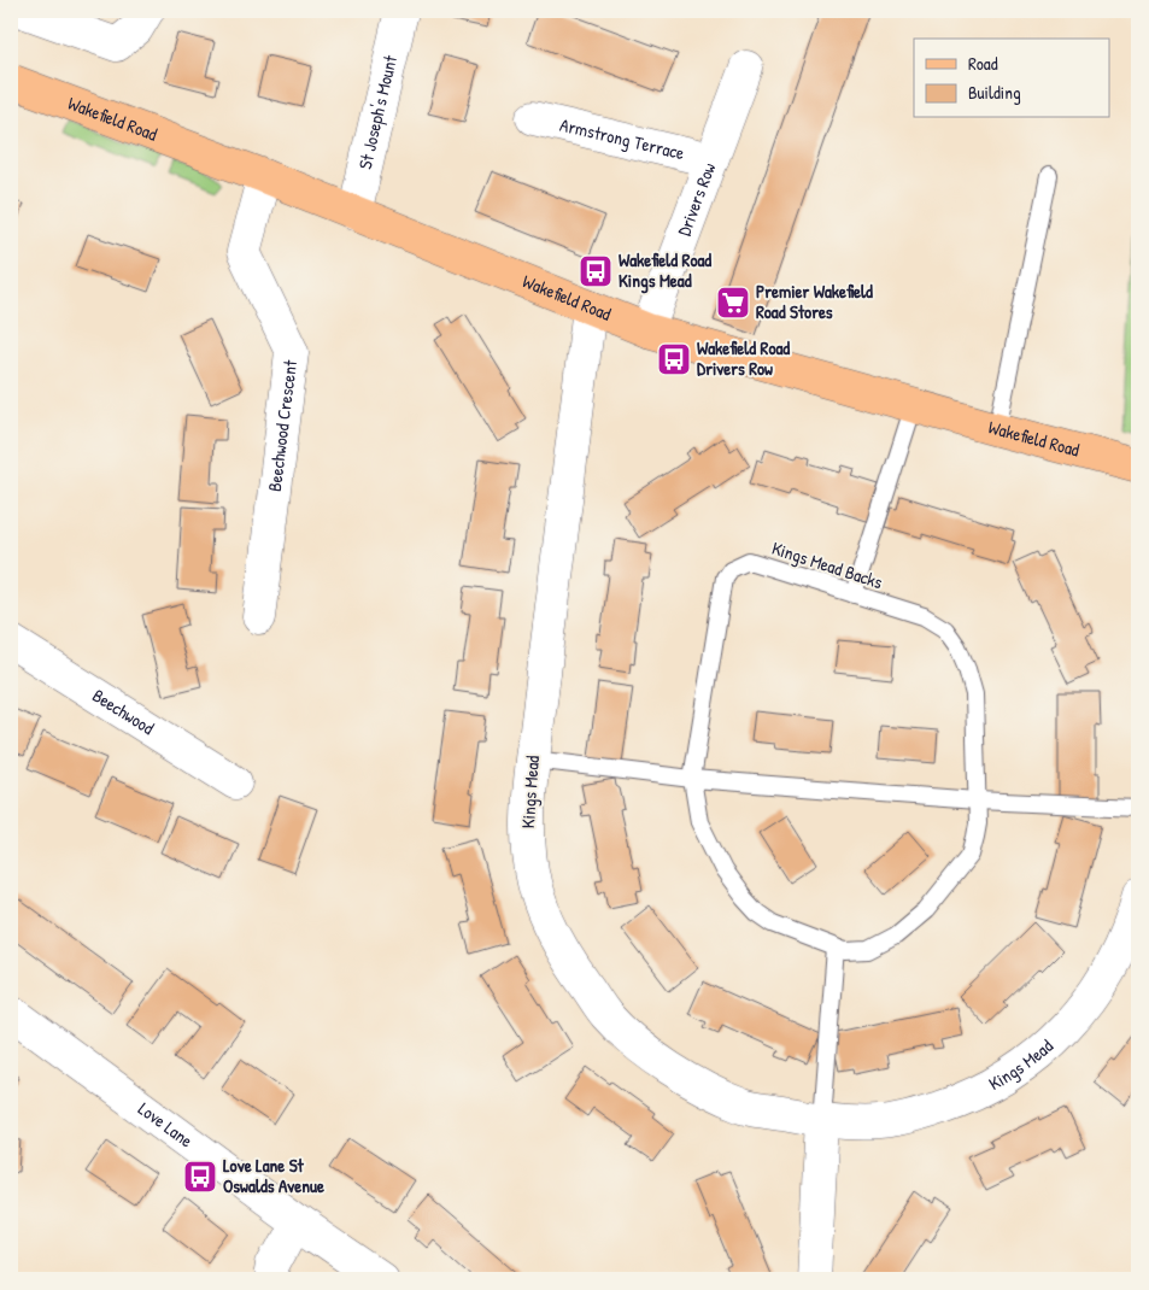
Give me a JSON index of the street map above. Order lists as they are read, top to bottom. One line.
{"streets":{"main road":["Wakefield Road"],"street":["St Joseph's Mount","Armstrong Terrace","Drivers Row","Beechwood Crescent","Beechwood","Kings Mead","Love Lane"],"lane":["Kings Mead Backs"]},"crossings":[["St Joseph's Mount","Wakefield Road"],["Wakefield Road","Drivers Row"],["Wakefield Road","Beechwood Crescent"],["Wakefield Road","Kings Mead"],["Armstrong Terrace","Drivers Row"]],"places":{"bus stop":["Wakefield Road Kings Mead","Wakefield Road Drivers Row","Love Lane St Oswalds Avenue"],"supermarket":["Premier Wakefield Road Stores"]},"legend":["Road","Building"]}
